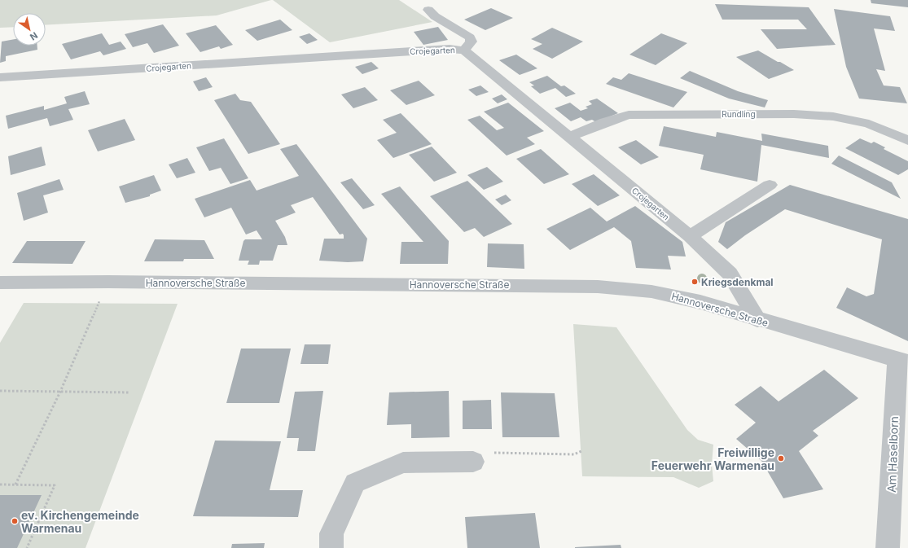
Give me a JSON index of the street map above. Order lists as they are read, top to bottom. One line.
{"streets":{"street":["Crojegarten","Rundling","Hannoversche Straße","Am Haselborn"]},"crossings":[["Crojegarten","Rundling"],["Crojegarten","Hannoversche Straße"],["Hannoversche Straße","Am Haselborn"]],"places":["Kriegsdenkmal","Freiwillige Feuerwehr Warmenau","ev. Kirchengemeinde Warmenau"],"north":"bottom right"}
